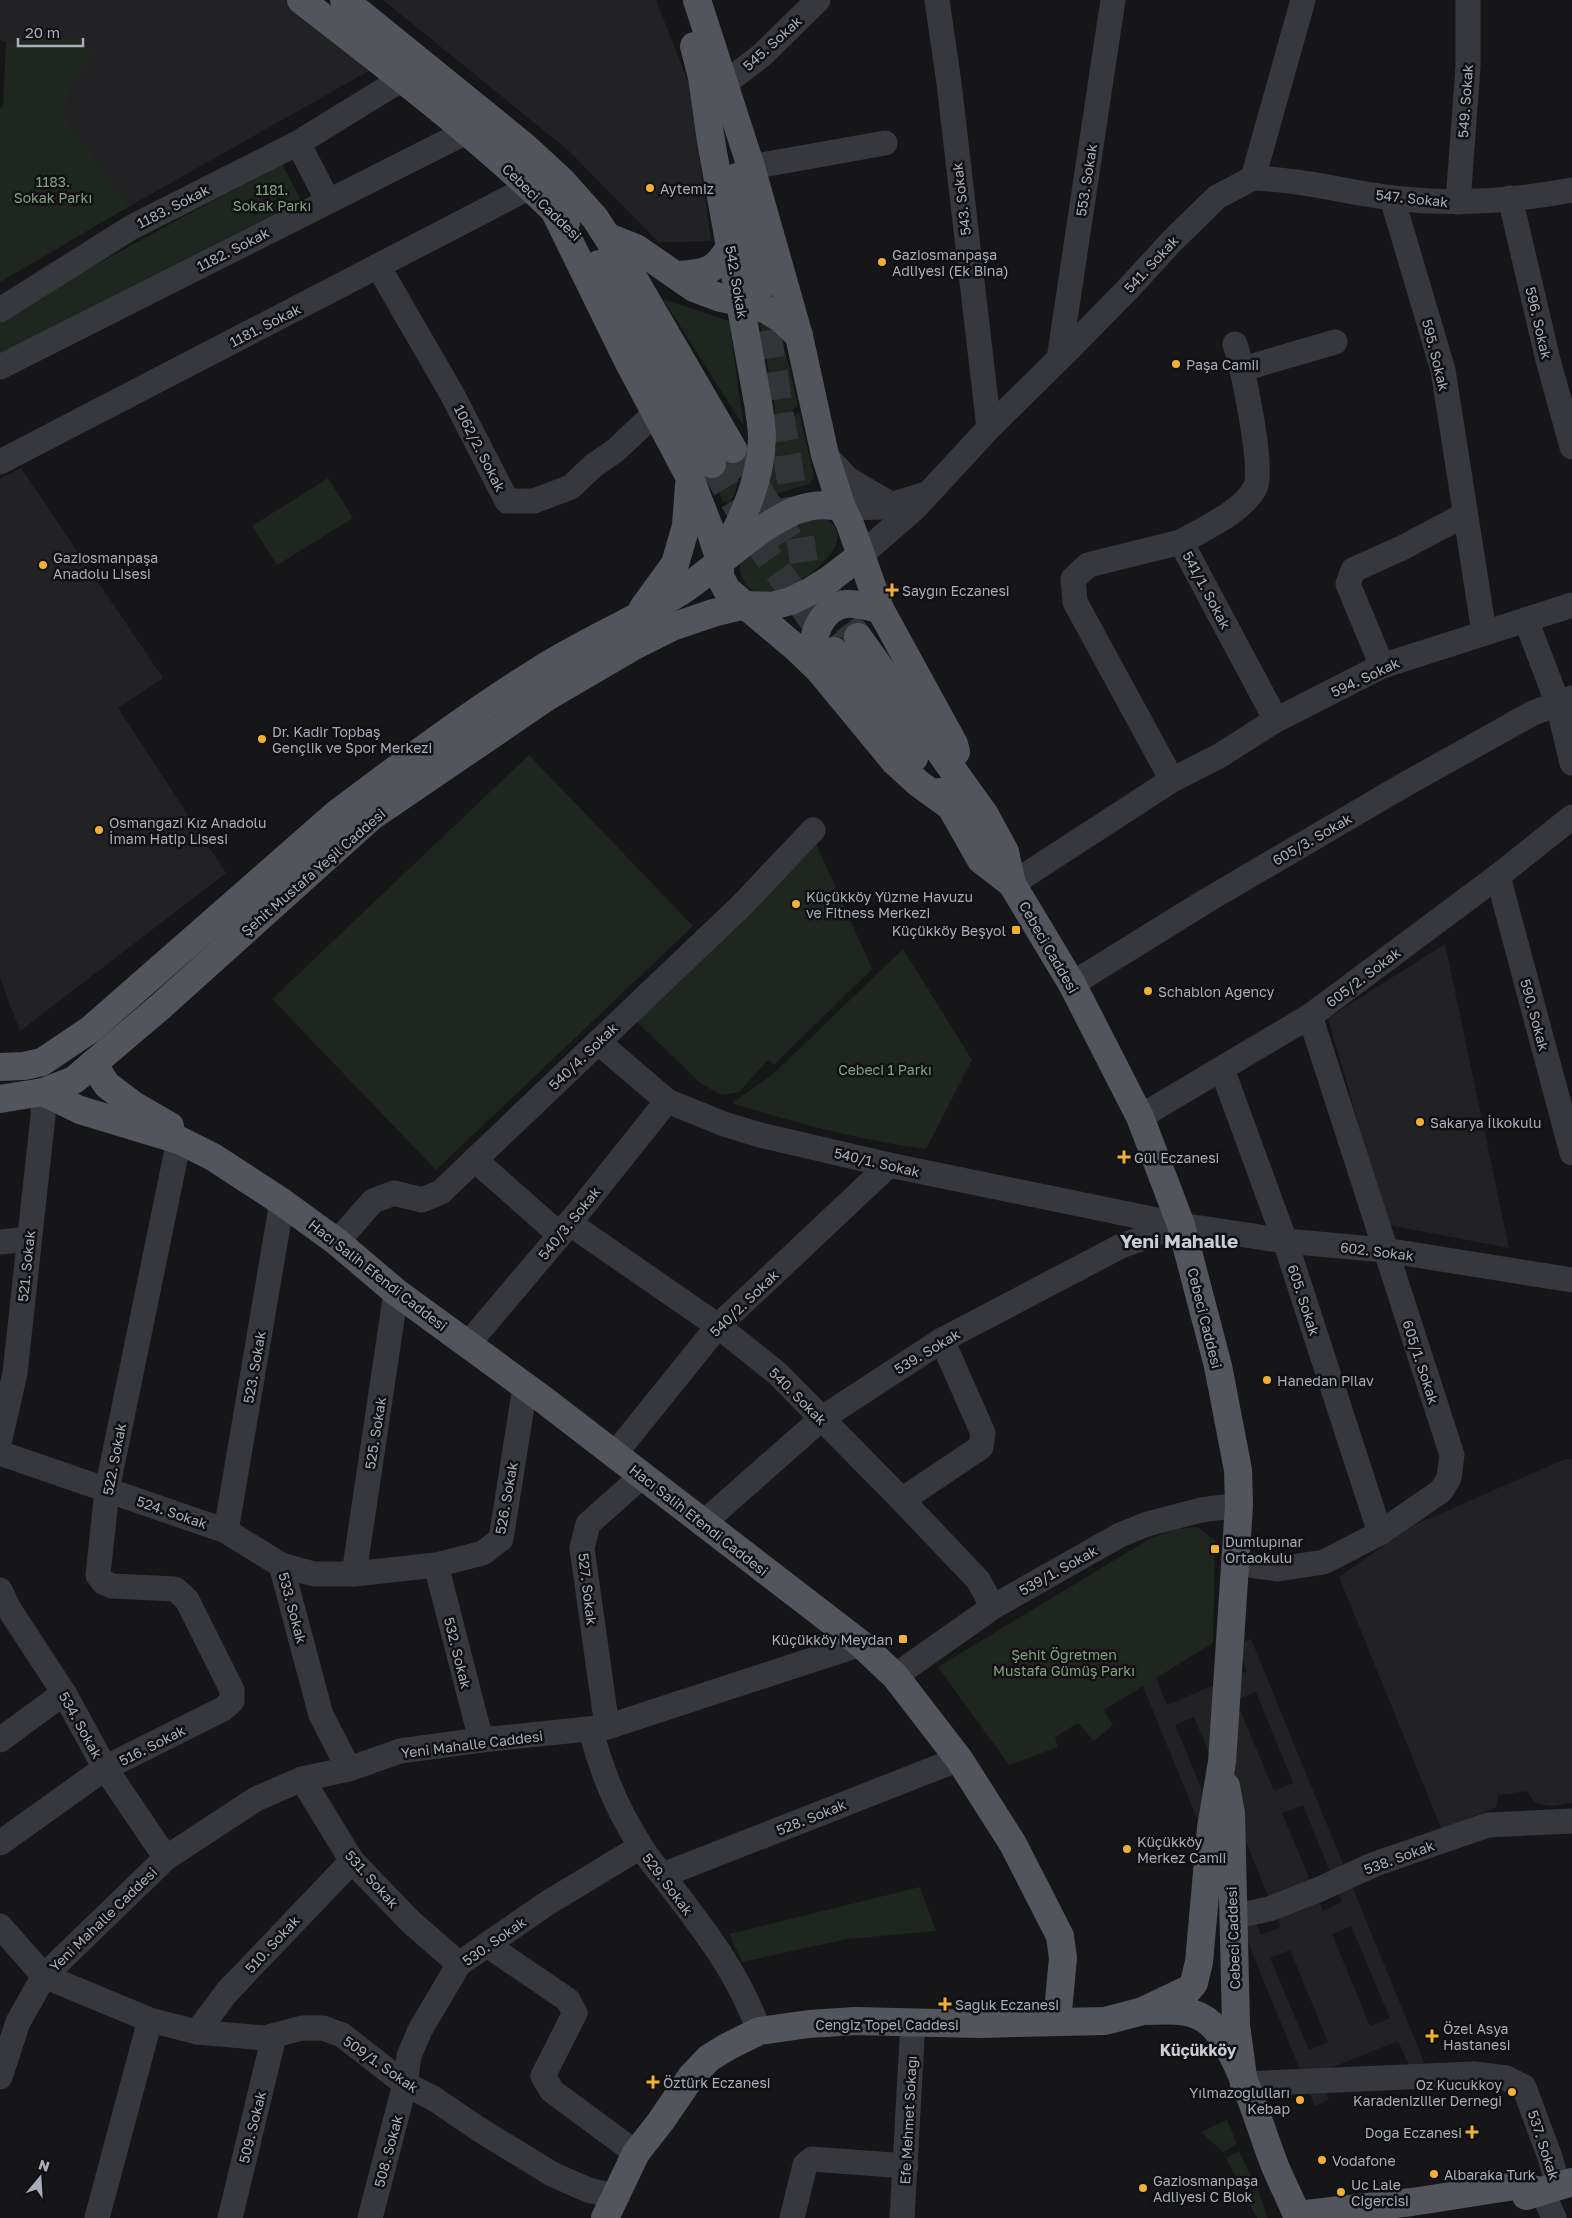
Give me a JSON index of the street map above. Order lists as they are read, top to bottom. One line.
{"streets":{"main road":["Cebeci Caddesi","542. Sokak","Şehit Mustafa Yeşil Caddesi","Hacı Salih Efendi Caddesi","Cengiz Topel Caddesi"],"street":["545. Sokak","549. Sokak","553. Sokak","547. Sokak","543. Sokak","1183. Sokak","1182. Sokak","541. Sokak","596. Sokak","1181. Sokak","595. Sokak","1062/2. Sokak","541/1. Sokak","594. Sokak","605/3. Sokak","605/2. Sokak","590. Sokak","540/4. Sokak","540/1. Sokak","540/3. Sokak","602. Sokak","521. Sokak","605. Sokak","540/2. Sokak","539. Sokak","605/1. Sokak","523. Sokak","540. Sokak","525. Sokak","522. Sokak","526. Sokak","524. Sokak","539/1. Sokak","527. Sokak","533. Sokak","532. Sokak","534. Sokak","Yeni Mahalle Caddesi","516. Sokak","528. Sokak","538. Sokak","531. Sokak","529. Sokak","530. Sokak","510. Sokak","509/1. Sokak","Efe Mehmet Sokağı","509. Sokak","537. Sokak","508. Sokak"]},"crossings":[["549. Sokak","547. Sokak"],["553. Sokak","541. Sokak"],["547. Sokak","541. Sokak"],["547. Sokak","596. Sokak"],["547. Sokak","595. Sokak"],["543. Sokak","541. Sokak"],["Cebeci Caddesi","1183. Sokak"],["Cebeci Caddesi","1182. Sokak"],["Cebeci Caddesi","1181. Sokak"],["Cebeci Caddesi","594. Sokak"],["Cebeci Caddesi","605/3. Sokak"],["Cebeci Caddesi","605/2. Sokak"],["Cebeci Caddesi","540/1. Sokak"],["Cebeci Caddesi","602. Sokak"],["Cebeci Caddesi","539. Sokak"],["Cebeci Caddesi","605/1. Sokak"],["Cebeci Caddesi","539/1. Sokak"],["Cebeci Caddesi","538. Sokak"],["Cebeci Caddesi","Cengiz Topel Caddesi"],["Cebeci Caddesi","537. Sokak"],["542. Sokak","Şehit Mustafa Yeşil Caddesi"],["1181. Sokak","1062/2. Sokak"],["595. Sokak","594. Sokak"],["541/1. Sokak","594. Sokak"],["Şehit Mustafa Yeşil Caddesi","521. Sokak"],["605/2. Sokak","590. Sokak"],["605/2. Sokak","605. Sokak"],["605/2. Sokak","605/1. Sokak"],["540/4. Sokak","540/1. Sokak"],["540/4. Sokak","Hacı Salih Efendi Caddesi"],["540/4. Sokak","540. Sokak"],["540/1. Sokak","540/3. Sokak"],["540/1. Sokak","602. Sokak"],["540/1. Sokak","540/2. Sokak"],["540/1. Sokak","539. Sokak"],["540/3. Sokak","Hacı Salih Efendi Caddesi"],["540/3. Sokak","540. Sokak"],["602. Sokak","605. Sokak"],["602. Sokak","539. Sokak"],["602. Sokak","605/1. Sokak"],["Hacı Salih Efendi Caddesi","540/2. Sokak"],["Hacı Salih Efendi Caddesi","539. Sokak"],["Hacı Salih Efendi Caddesi","523. Sokak"],["Hacı Salih Efendi Caddesi","525. Sokak"],["Hacı Salih Efendi Caddesi","522. Sokak"],["Hacı Salih Efendi Caddesi","526. Sokak"],["Hacı Salih Efendi Caddesi","539/1. Sokak"],["Hacı Salih Efendi Caddesi","527. Sokak"],["Hacı Salih Efendi Caddesi","Yeni Mahalle Caddesi"],["Hacı Salih Efendi Caddesi","528. Sokak"],["Hacı Salih Efendi Caddesi","Cengiz Topel Caddesi"],["605. Sokak","605/1. Sokak"],["540/2. Sokak","540. Sokak"],["539. Sokak","540. Sokak"],["523. Sokak","524. Sokak"],["540. Sokak","539/1. Sokak"],["525. Sokak","533. Sokak"],["522. Sokak","524. Sokak"],["522. Sokak","516. Sokak"],["526. Sokak","533. Sokak"],["526. Sokak","532. Sokak"],["524. Sokak","533. Sokak"],["527. Sokak","Yeni Mahalle Caddesi"],["527. Sokak","529. Sokak"],["533. Sokak","532. Sokak"],["533. Sokak","Yeni Mahalle Caddesi"],["532. Sokak","Yeni Mahalle Caddesi"],["534. Sokak","Yeni Mahalle Caddesi"],["534. Sokak","516. Sokak"],["Yeni Mahalle Caddesi","531. Sokak"],["Yeni Mahalle Caddesi","529. Sokak"],["Yeni Mahalle Caddesi","509/1. Sokak"],["528. Sokak","529. Sokak"],["531. Sokak","530. Sokak"],["531. Sokak","510. Sokak"],["529. Sokak","530. Sokak"],["529. Sokak","Cengiz Topel Caddesi"],["530. Sokak","509/1. Sokak"],["530. Sokak","508. Sokak"],["510. Sokak","509/1. Sokak"],["Cengiz Topel Caddesi","509/1. Sokak"],["Cengiz Topel Caddesi","Efe Mehmet Sokağı"],["509/1. Sokak","509. Sokak"],["509/1. Sokak","508. Sokak"]],"districts":["Yeni Mahalle","Küçükköy"],"parks":["1183. Sokak Parkı","1181. Sokak Parkı","Cebeci 1 Parkı","Şehit Öğretmen Mustafa Gümüş Parkı"],"places":{"other":["Aytemiz","Gaziosmanpaşa Adliyesi (Ek Bina)","Paşa Camii","Gaziosmanpaşa Anadolu Lisesi","Dr. Kadir Topbaş Gençlik ve Spor Merkezi","Osmangazi Kız Anadolu İmam Hatip Lisesi","Küçükköy Yüzme Havuzu ve Fitness Merkezi","Schablon Agency","Sakarya İlkokulu","Hanedan Pilav","Küçükköy Merkez Camii","Oz Kucukkoy Karadenizliler Dernegi","Yılmazoglulları Kebap","Vodafone","Albaraka Turk","Gaziosmanpaşa Adliyesi C Blok","Uc Lale Cigercisi"],"health":["Saygın Eczanesi","Gül Eczanesi","Sağlık Eczanesi","Özel Asya Hastanesi","Öztürk Eczanesi","Doga Eczanesi"],"transit":["Küçükköy Beşyol","Dumlupınar Ortaokulu","Küçükköy Meydan"]},"scale_bar":"20 m","north":"top"}
